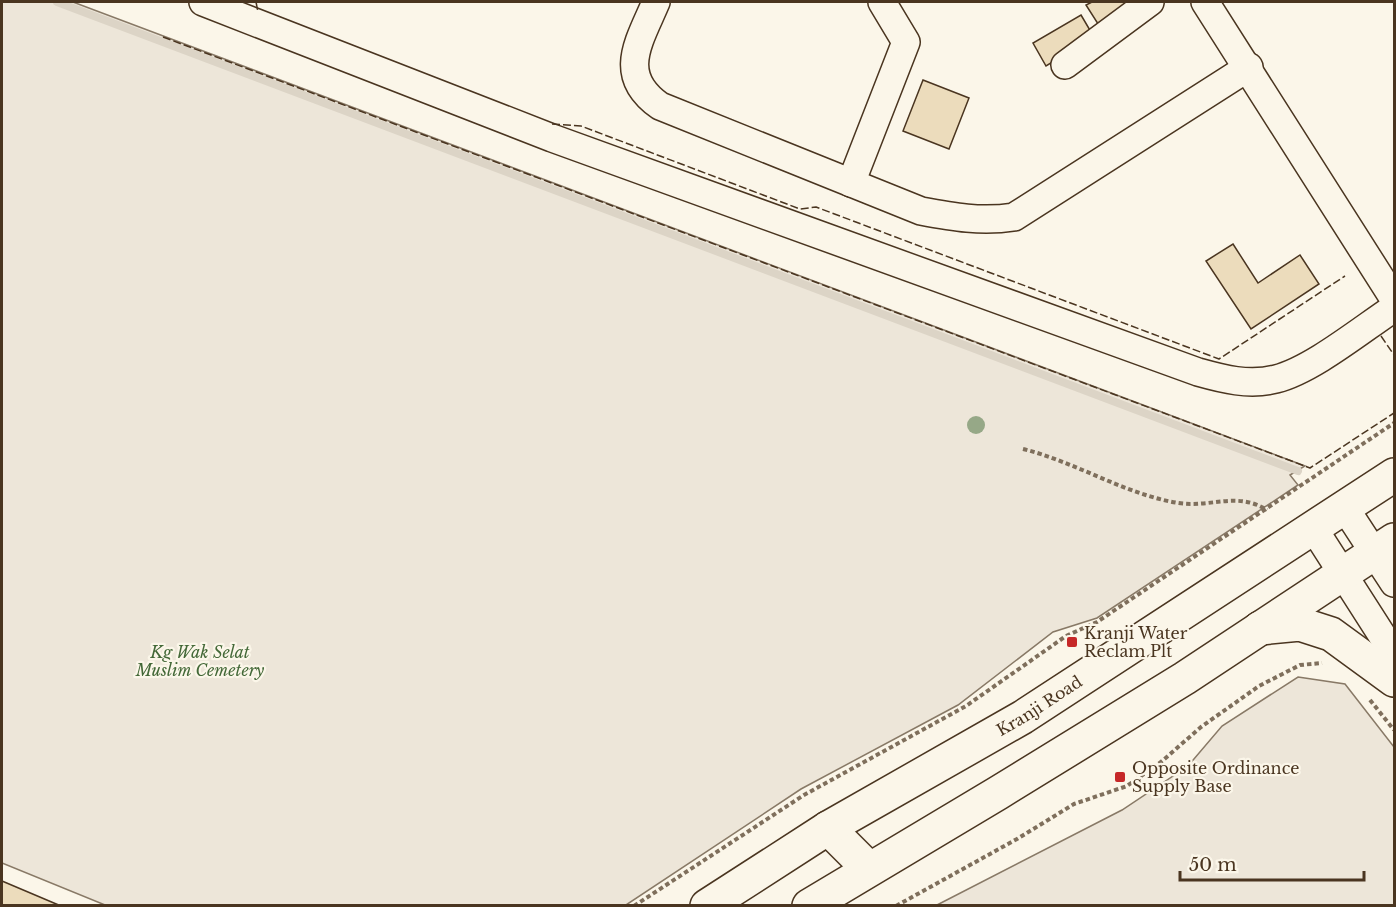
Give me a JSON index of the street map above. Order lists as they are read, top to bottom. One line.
{"streets":{"main road":["Kranji Road"]},"parks":["Kg Wak Selat Muslim Cemetery"],"places":{"transit":["Kranji Water Reclam Plt","Opposite Ordinance Supply Base"]},"scale_bar":"50 m"}
